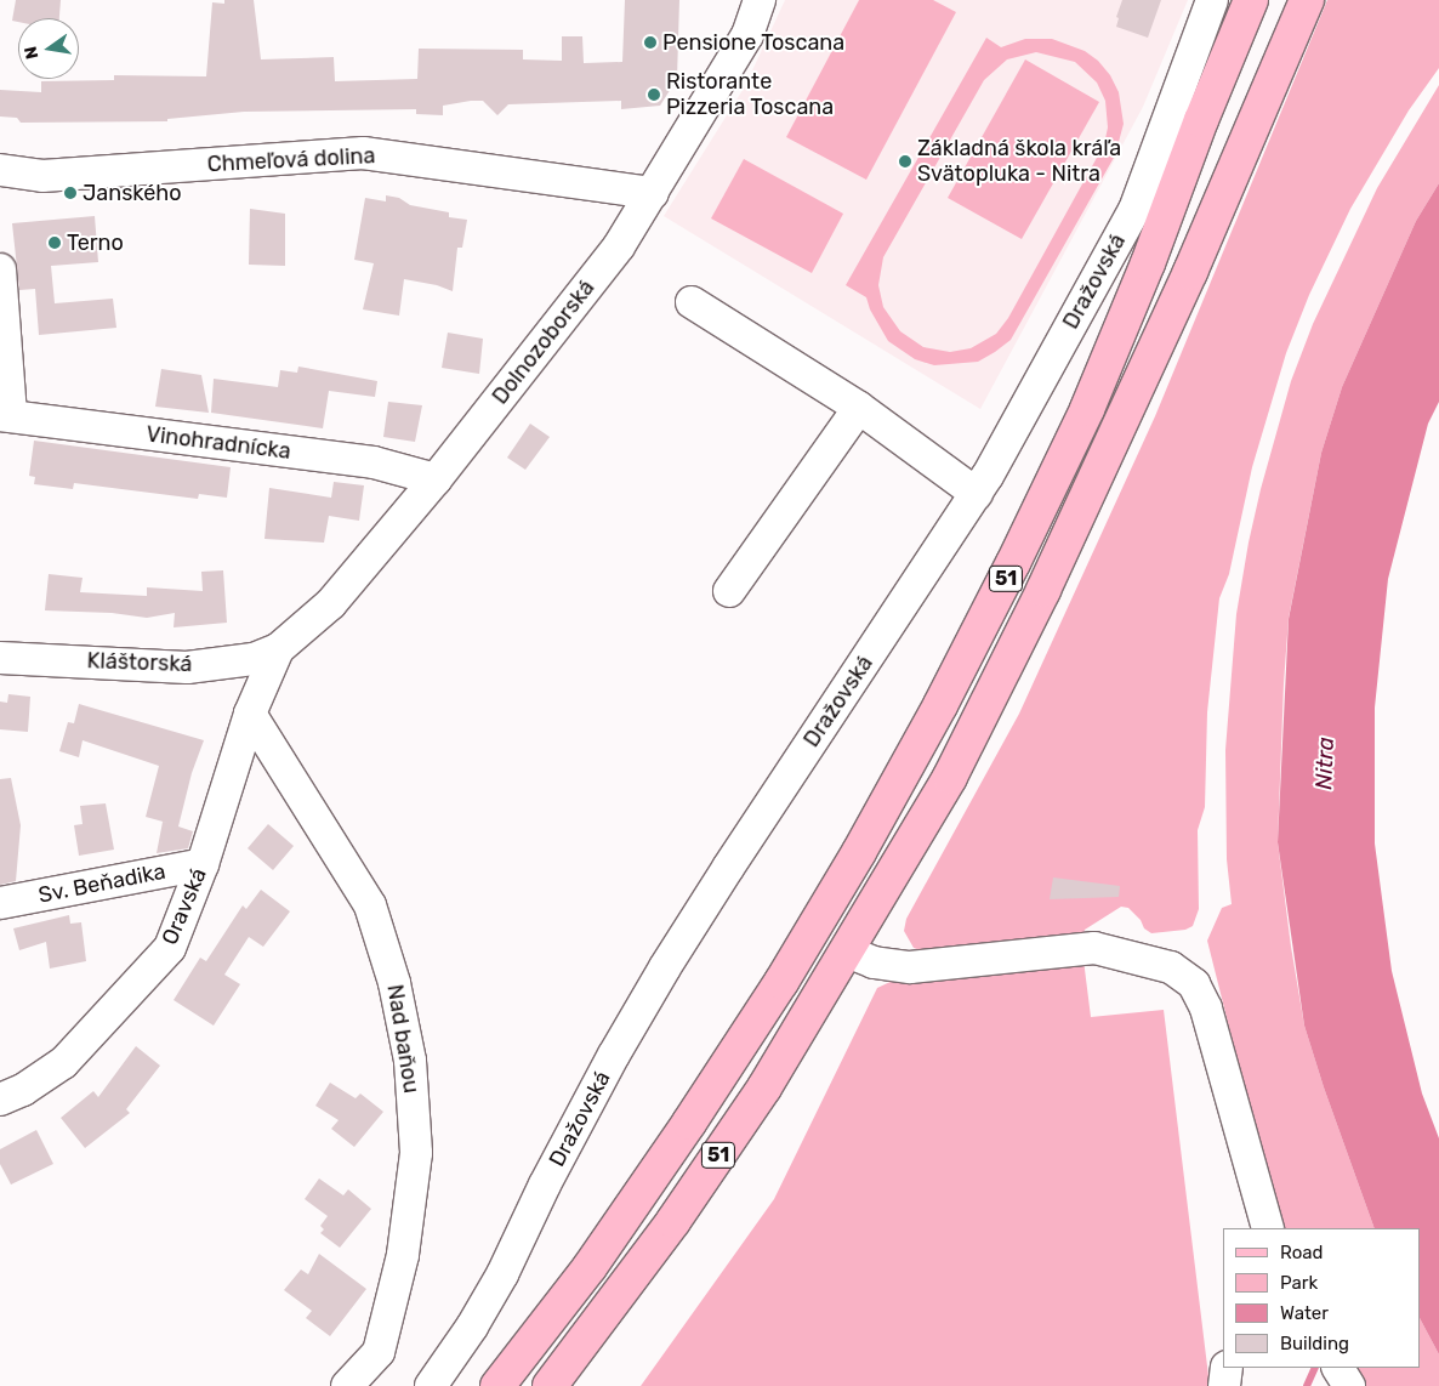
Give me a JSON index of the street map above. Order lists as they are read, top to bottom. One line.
{"streets":{"main road":["51"],"street":["Chmeľová dolina","Dražovská","Dolnozoborská","Vinohradnícka","Kláštorská","Sv. Beňadika","Oravská","Nad baňou"]},"crossings":[["Chmeľová dolina","Dolnozoborská"],["Dolnozoborská","Vinohradnícka"],["Dolnozoborská","Kláštorská"],["Dolnozoborská","Oravská"],["Kláštorská","Oravská"],["Sv. Beňadika","Oravská"],["Oravská","Nad baňou"]],"water":["Nitra"],"places":["Pensione Toscana","Ristorante Pizzeria Toscana","Základná škola kráľa Svätopluka - Nitra","Janského","Terno"],"legend":["Road","Park","Water","Building"],"north":"left"}
